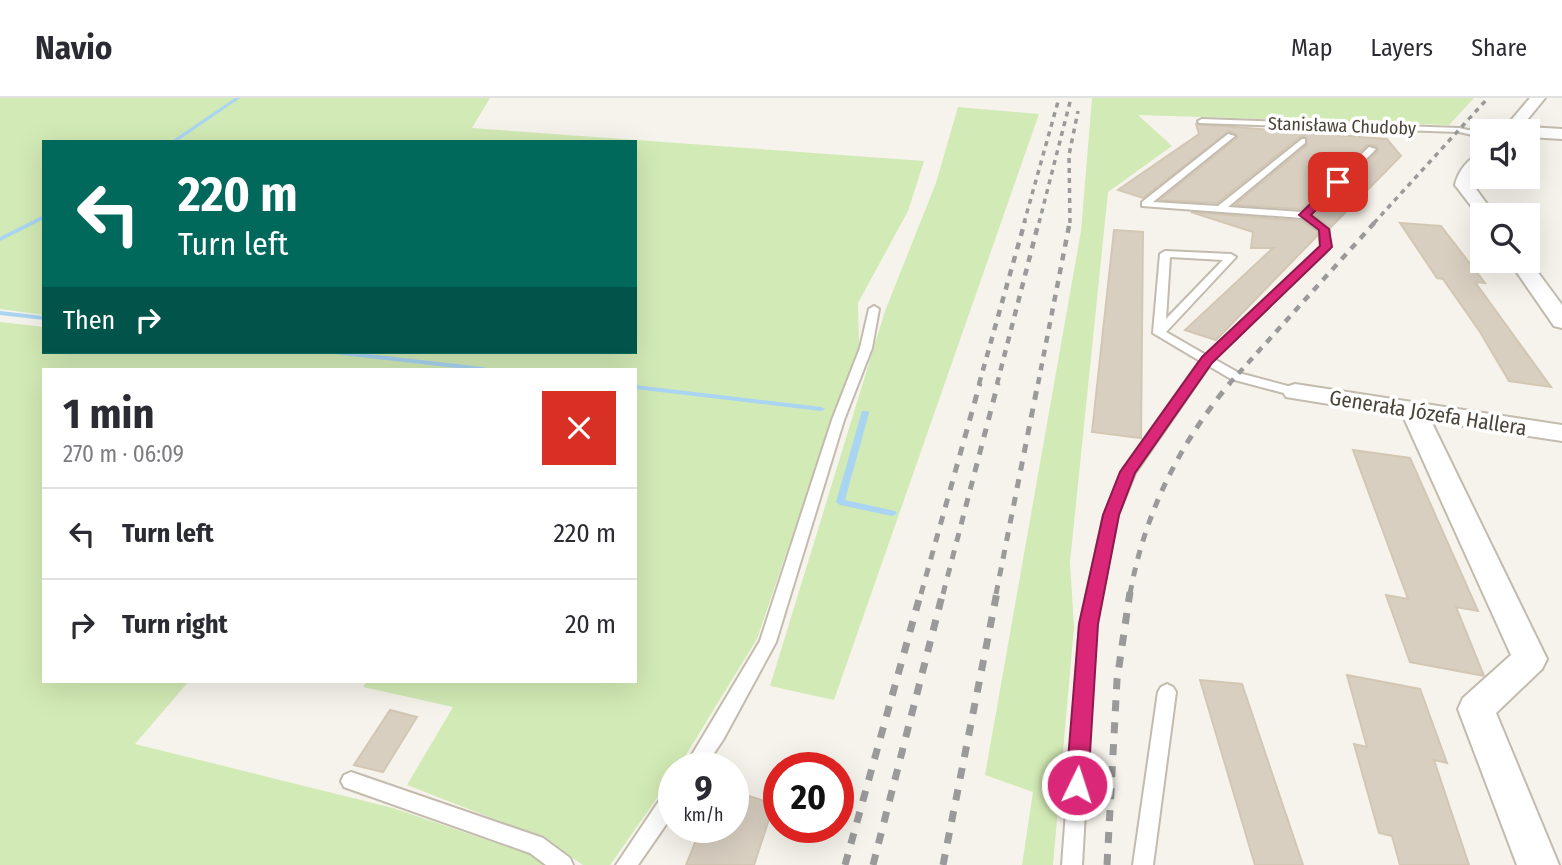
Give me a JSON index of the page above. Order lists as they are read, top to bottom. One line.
{"streets":{"street":["Generała Józefa Hallera"],"lane":["Stanisława Chudoby"]},"page":{"header":"Navio","nav":["Map","Layers","Share"],"turn":["220 m","Turn left"],"then":"Then","heading":["1 min","270 m · 06:09"],"list":[{"name":"Turn left","value":"220 m"},{"name":"Turn right","value":"20 m"}],"speed":"9 km/h","limit":"20"}}
